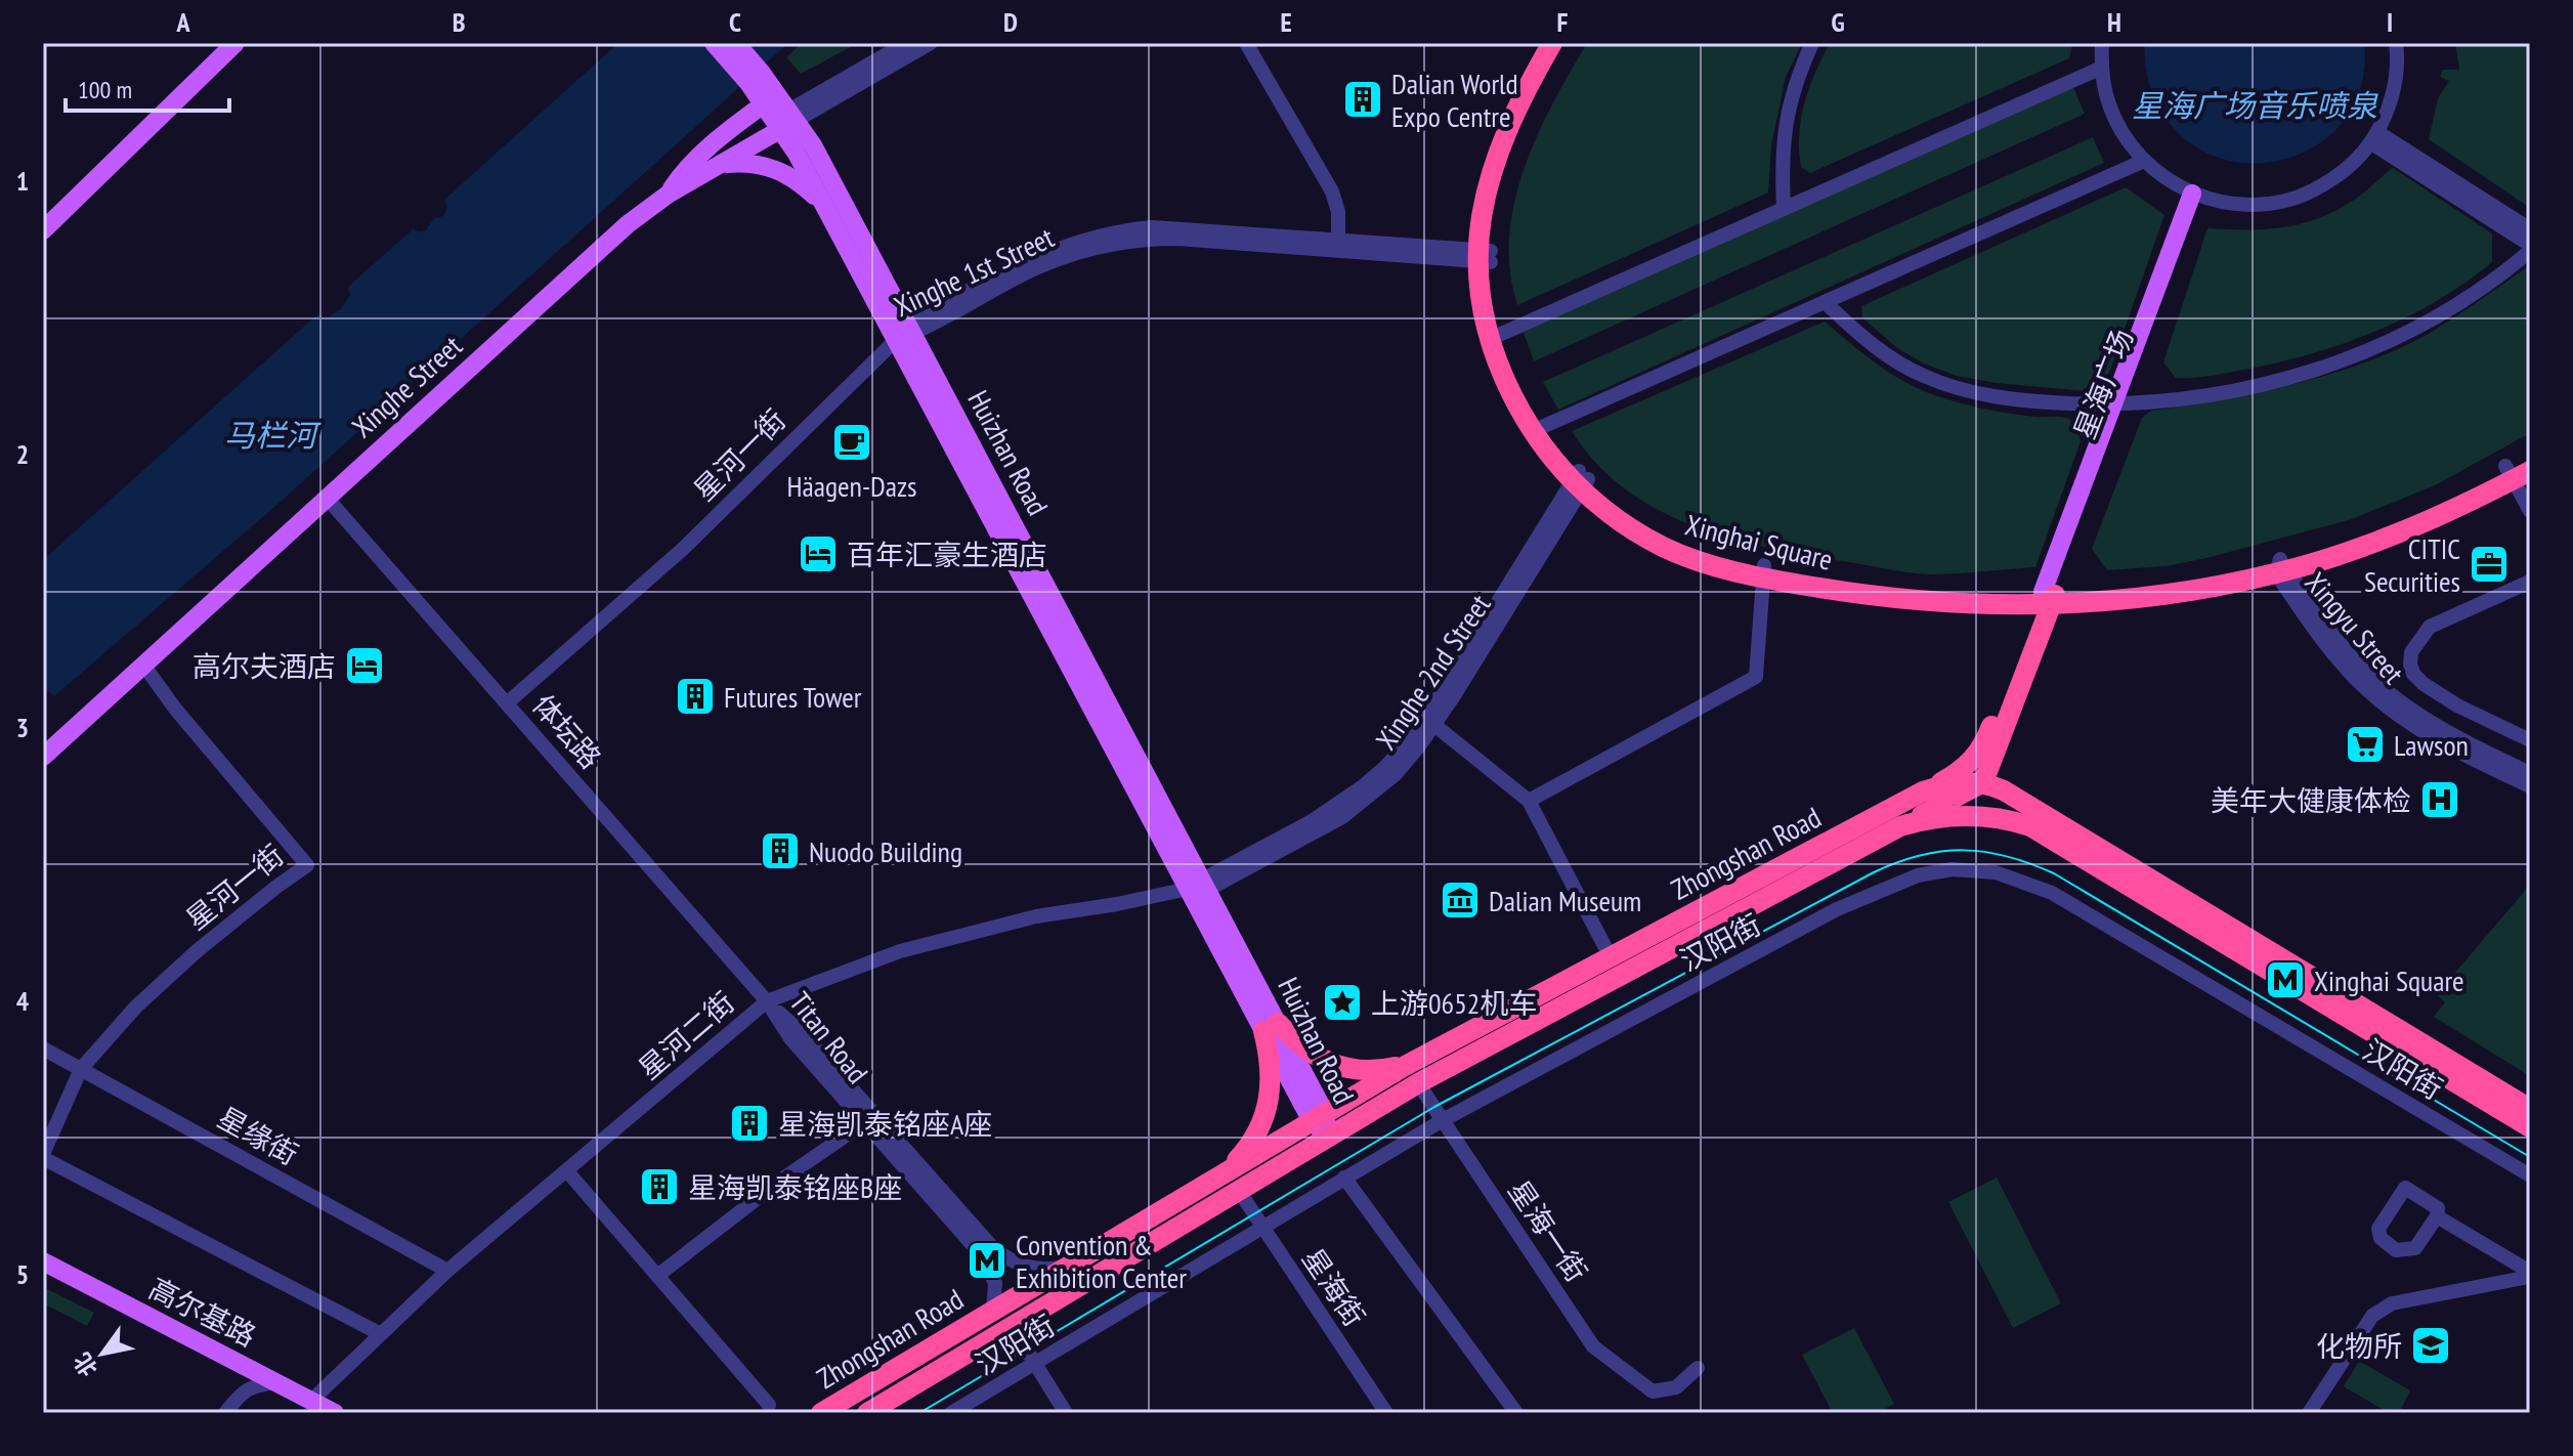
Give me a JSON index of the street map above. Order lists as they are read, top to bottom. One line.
{"streets":{"highway":["Xinghai Square","Zhongshan Road"],"main road":["星海广场","Xinghe Street","Huizhan Road","高尔基路"],"street":["Xinghe 1st Street","星河一街","Xingyu Street","Xinghe 2nd Street","体坛路","汉阳街","星河二街","Titan Road","星缘街","星海一街","星海街"]},"crossings":[["Xinghe 1st Street","Huizhan Road"],["Xinghe 1st Street","星河一街"],["Xinghe 1st Street","Xinghai Square"],["星海广场","Xinghai Square"],["Xinghe Street","Huizhan Road"],["Xinghe Street","星河一街"],["Xinghe Street","体坛路"],["Huizhan Road","星河一街"],["Huizhan Road","Xinghe 2nd Street"],["Huizhan Road","Zhongshan Road"],["Huizhan Road","星河二街"],["星河一街","体坛路"],["星河一街","星缘街"],["Xinghai Square","Xingyu Street"],["Xinghai Square","Xinghe 2nd Street"],["Xinghe 2nd Street","星河二街"],["体坛路","星河二街"],["体坛路","Titan Road"],["Zhongshan Road","Titan Road"],["Zhongshan Road","星海一街"],["Zhongshan Road","星海街"],["汉阳街","星海一街"],["汉阳街","星海街"],["星河二街","Titan Road"],["星河二街","星缘街"],["星河二街","高尔基路"]],"water":["星海广场音乐喷泉","马栏河"],"places":{"building":["Dalian World Expo Centre","Futures Tower","Nuodo Building","星海凯泰铭座A座","星海凯泰铭座B座"],"cafe":["Häagen-Dazs"],"hotel":["百年汇豪生酒店","高尔夫酒店"],"office":["CITIC Securities"],"supermarket":["Lawson"],"hospital":["美年大健康体检"],"museum":["Dalian Museum"],"metro station":["Xinghai Square","Convention & Exhibition Center"],"place":["上游0652机车"],"school or university":["化物所"]},"scale_bar":"100 m","north":"bottom left","grid":{"columns":["A","B","C","D","E","F","G","H","I"],"rows":["1","2","3","4","5"]}}
